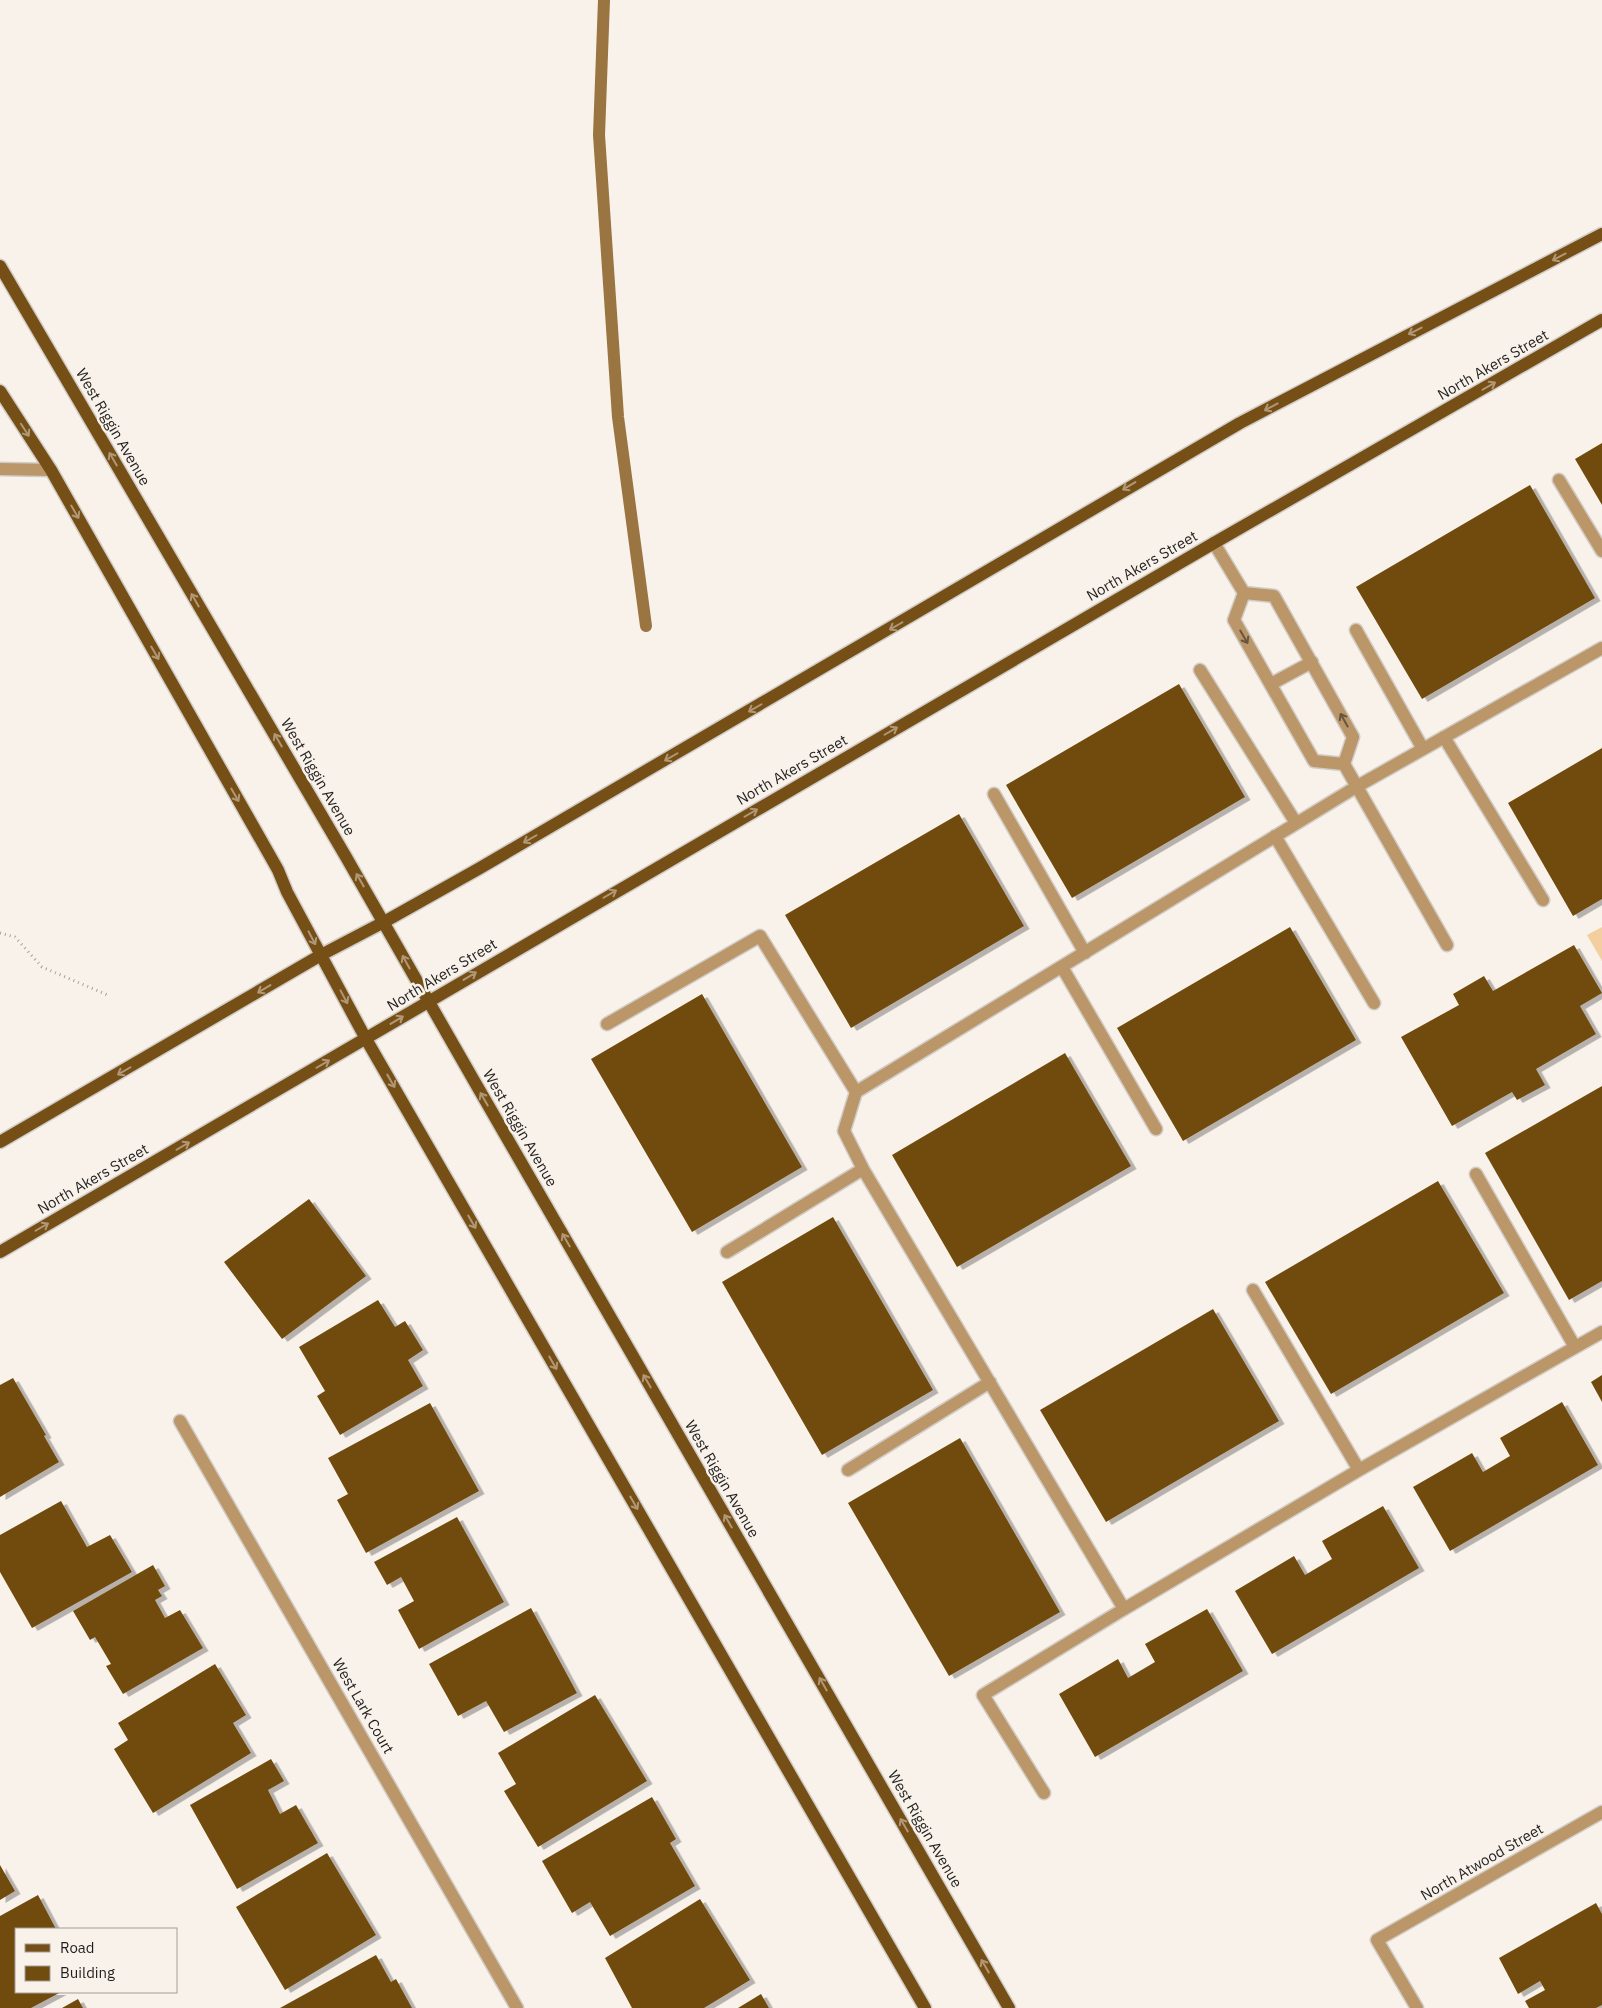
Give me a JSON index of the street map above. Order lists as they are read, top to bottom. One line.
{"streets":{"main road":["North Akers Street","West Riggin Avenue"],"street":["West Lark Court","North Atwood Street"]},"crossings":[["North Akers Street","West Riggin Avenue"]],"legend":["Road","Building"]}
